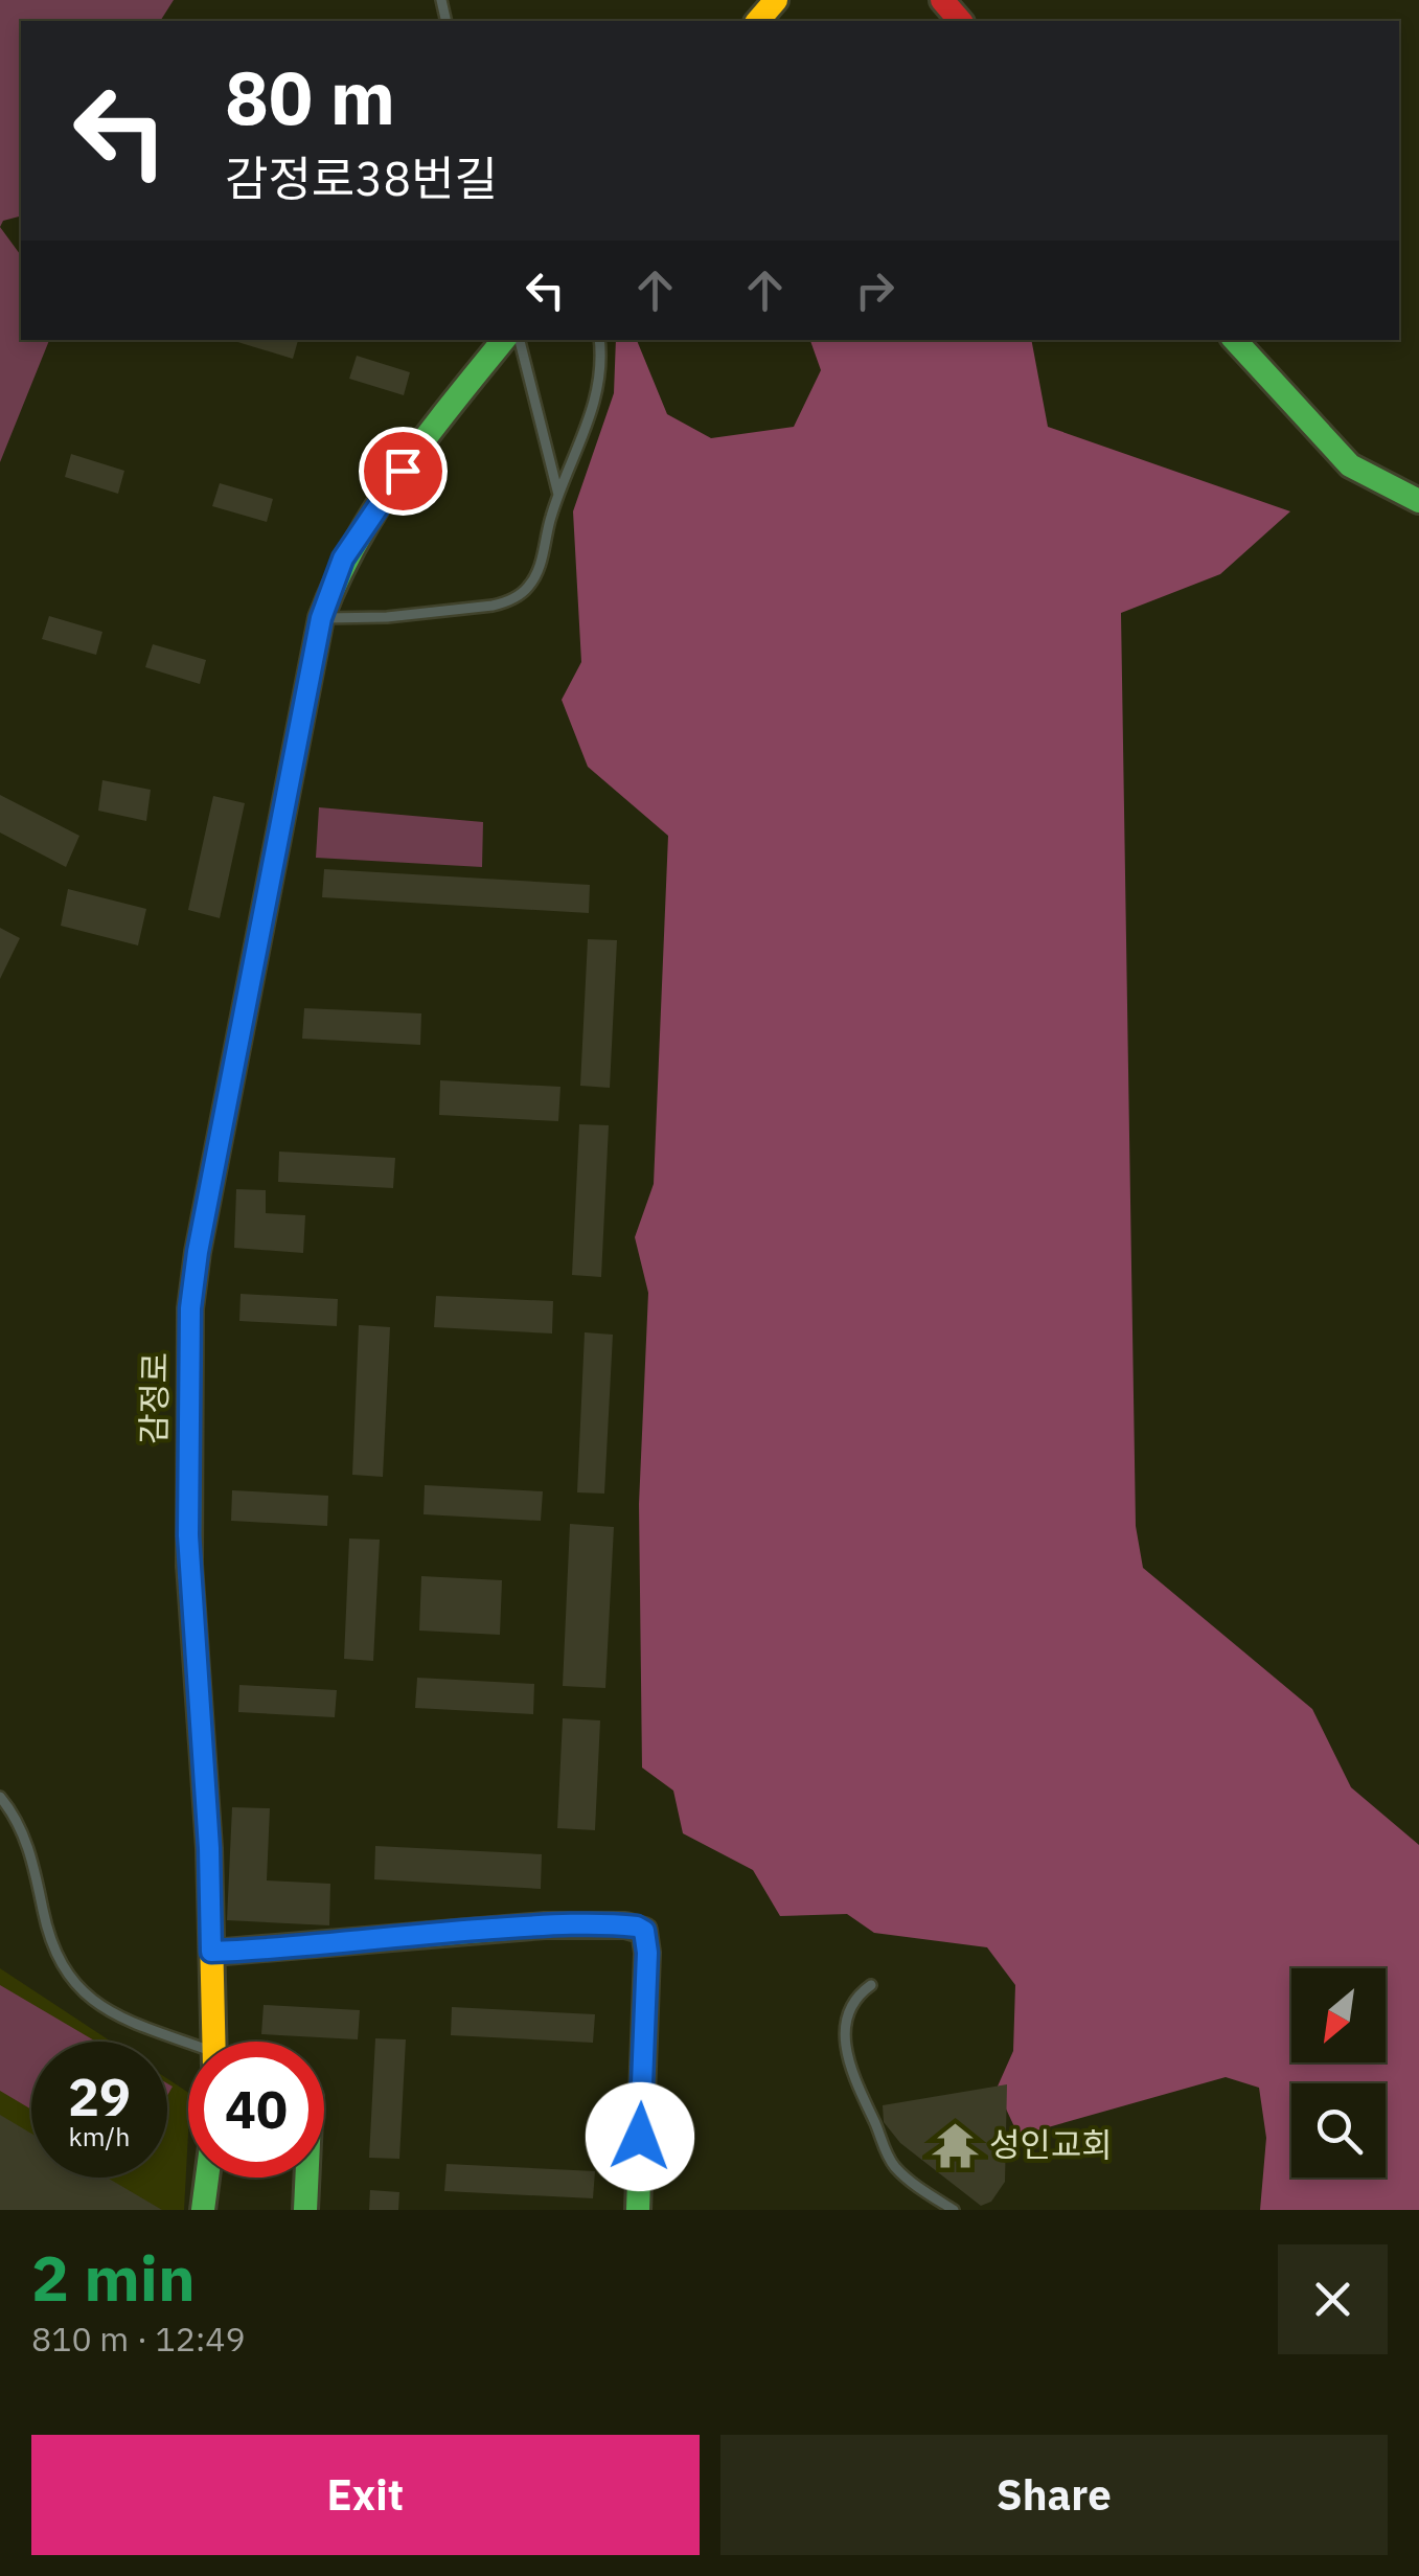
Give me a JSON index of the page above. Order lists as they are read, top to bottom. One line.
{"streets":{"street":["감정로"]},"places":{"temple":["성인교회"]},"north":"bottom left","page":{"turn":["80 m","감정로38번길"],"speed":"29 km/h","limit":"40","heading":["2 min","810 m · 12:49"],"buttons":["Exit","Share"]}}
